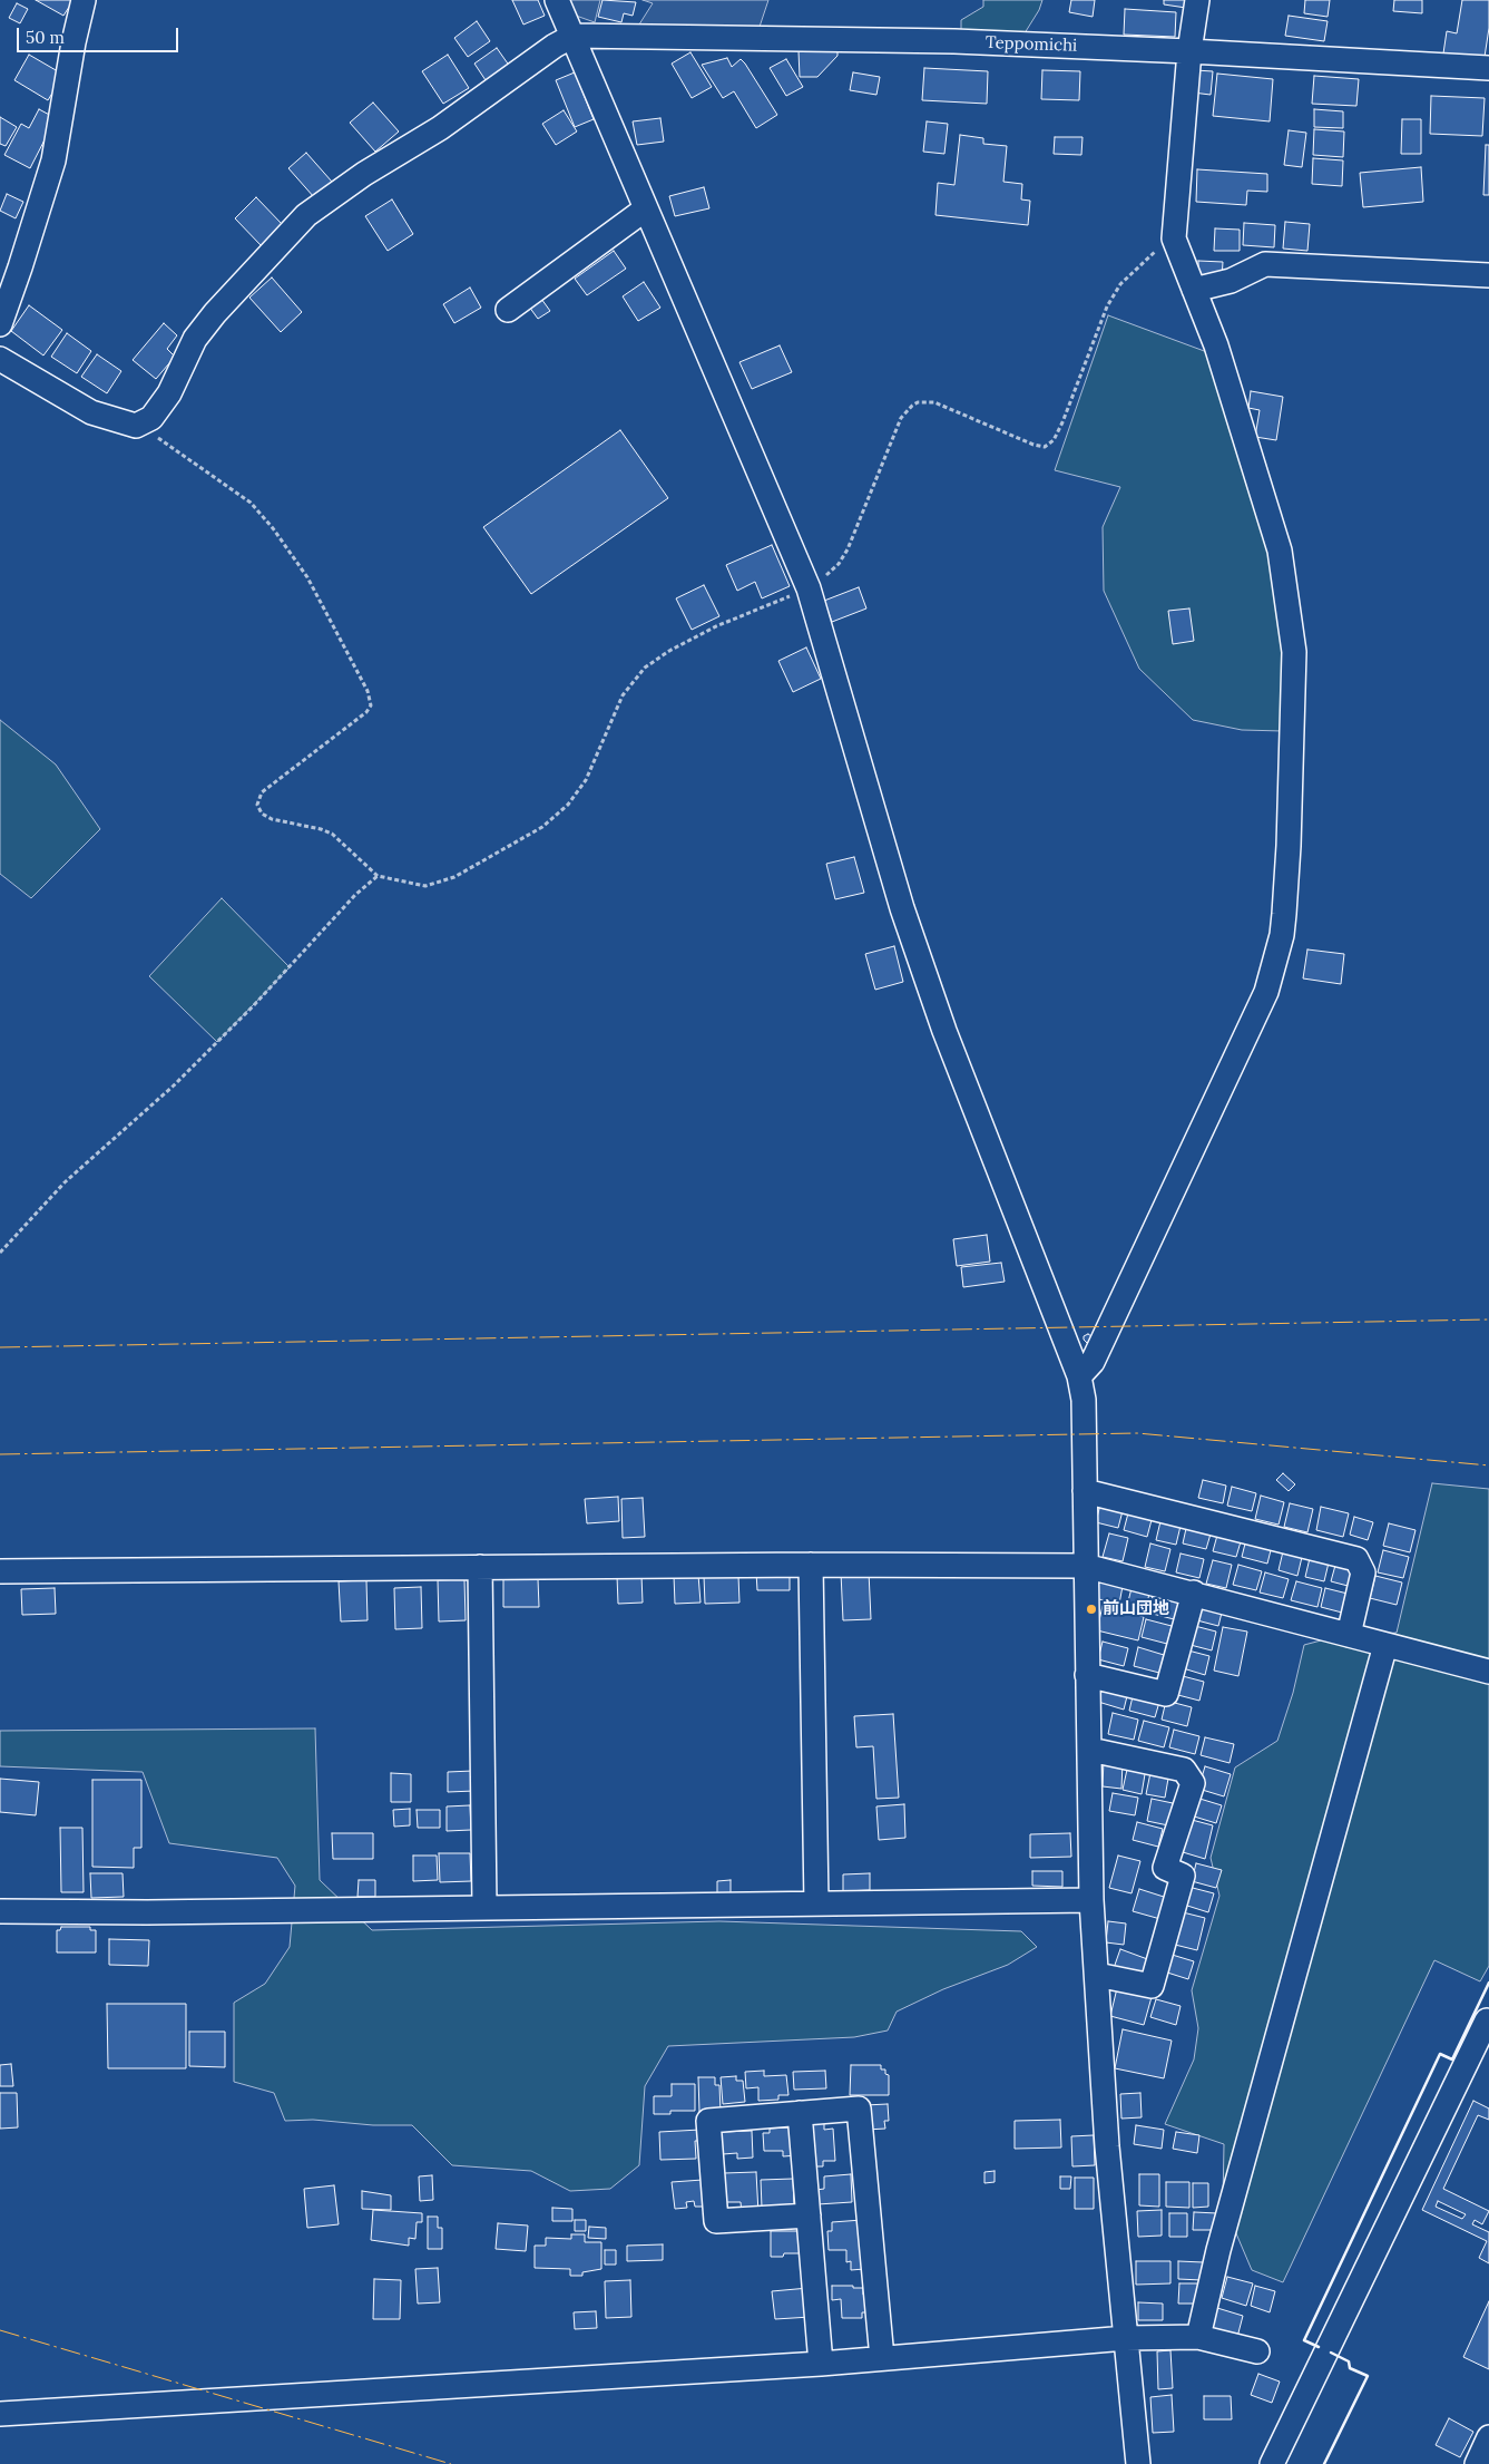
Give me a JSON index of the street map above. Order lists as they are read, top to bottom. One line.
{"streets":{"street":["Teppomichi"]},"places":["前山団地"],"scale_bar":"50 m"}
